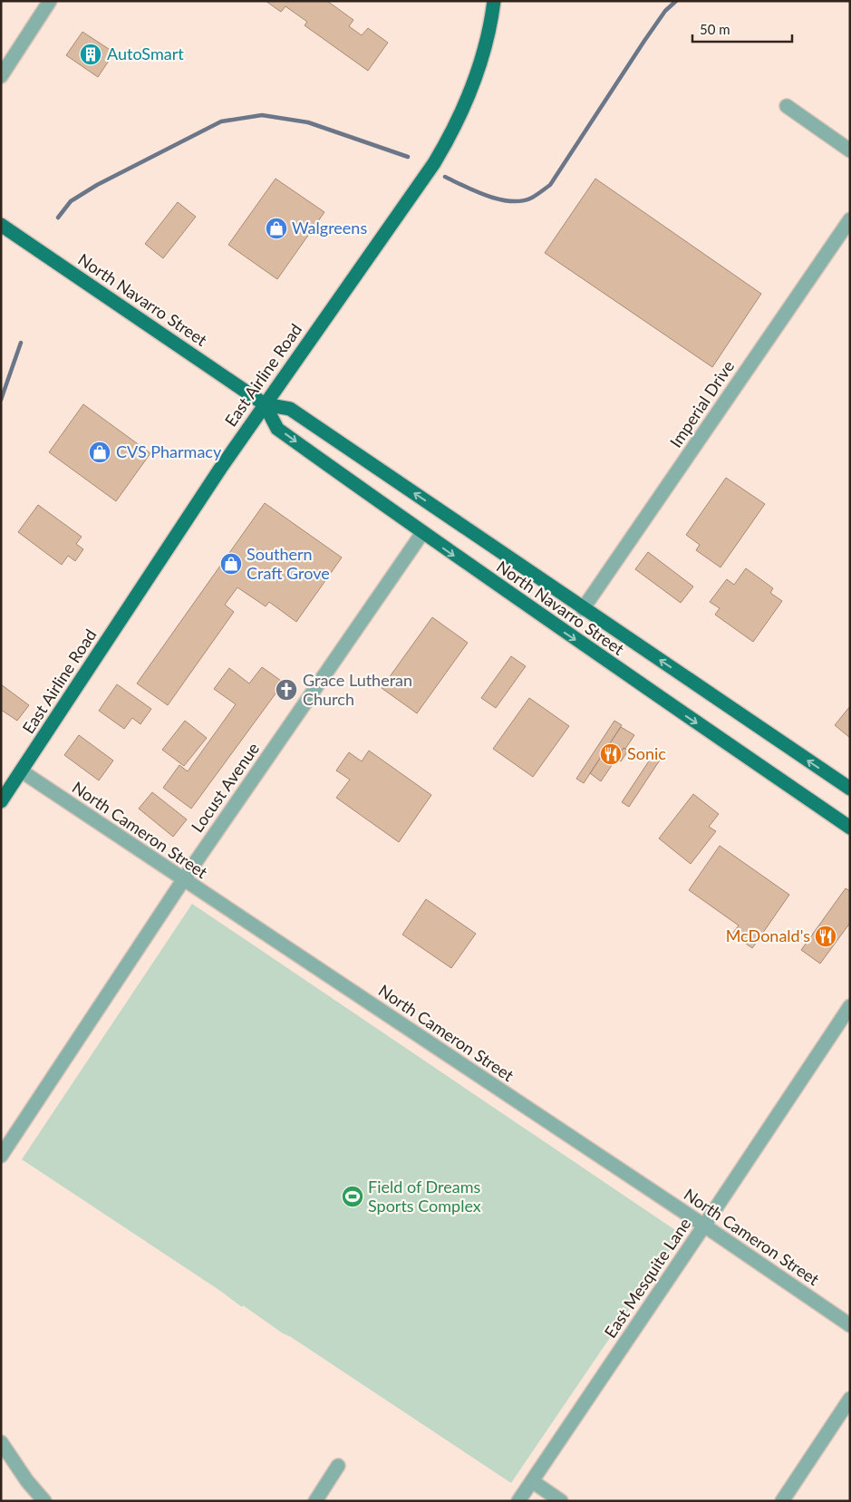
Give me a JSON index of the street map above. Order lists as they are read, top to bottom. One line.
{"streets":{"main road":["North Navarro Street","East Airline Road"],"street":["Imperial Drive","Locust Avenue","North Cameron Street","East Mesquite Lane"]},"crossings":[["North Navarro Street","East Airline Road"],["North Navarro Street","Imperial Drive"],["North Navarro Street","Locust Avenue"],["East Airline Road","North Cameron Street"],["Locust Avenue","North Cameron Street"],["North Cameron Street","East Mesquite Lane"]],"places":{"building":["AutoSmart"],"shop":["Walgreens","CVS Pharmacy","Southern Craft Grove"],"church":["Grace Lutheran Church"],"restaurant":["Sonic","McDonald's"],"sports":["Field of Dreams Sports Complex"]},"scale_bar":"50 m"}
